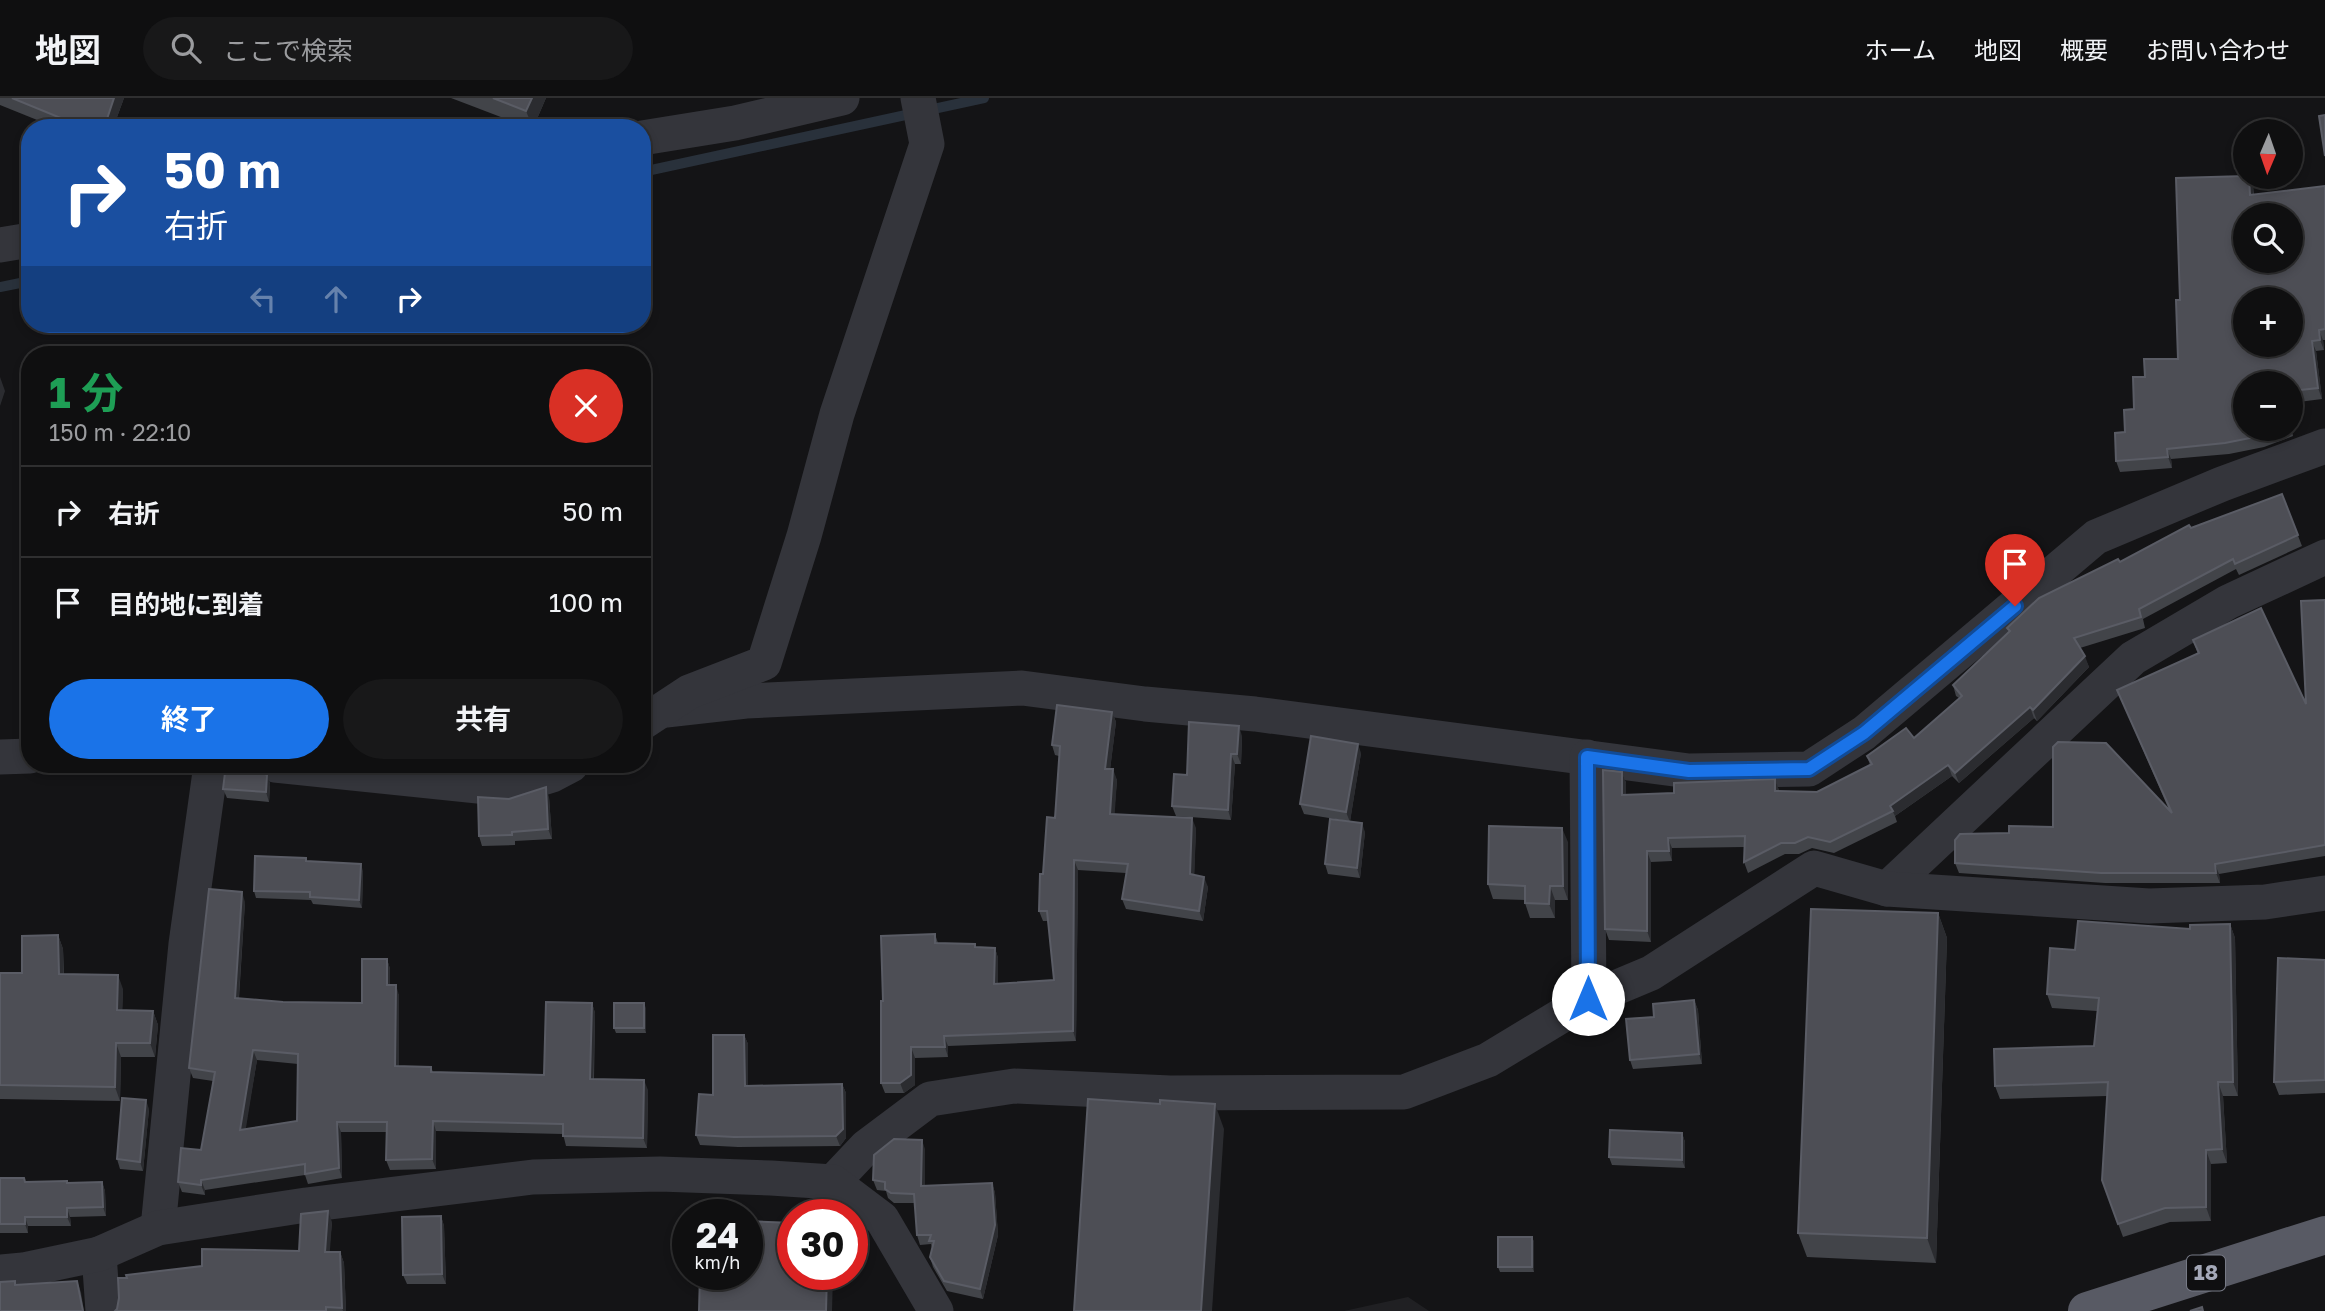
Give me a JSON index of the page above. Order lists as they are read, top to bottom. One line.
{"streets":{"highway":["18"]},"north":"bottom","page":{"header":"地図","search":"ここで検索","nav":["ホーム","地図","概要","お問い合わせ"],"map_buttons":["+","−"],"turn":["50 m","右折"],"heading":["1 分","150 m · 22:10"],"list":[{"name":"右折","value":"50 m"},{"name":"目的地に到着","value":"100 m"}],"buttons":["終了","共有"],"speed":"24 km/h","limit":"30"}}
